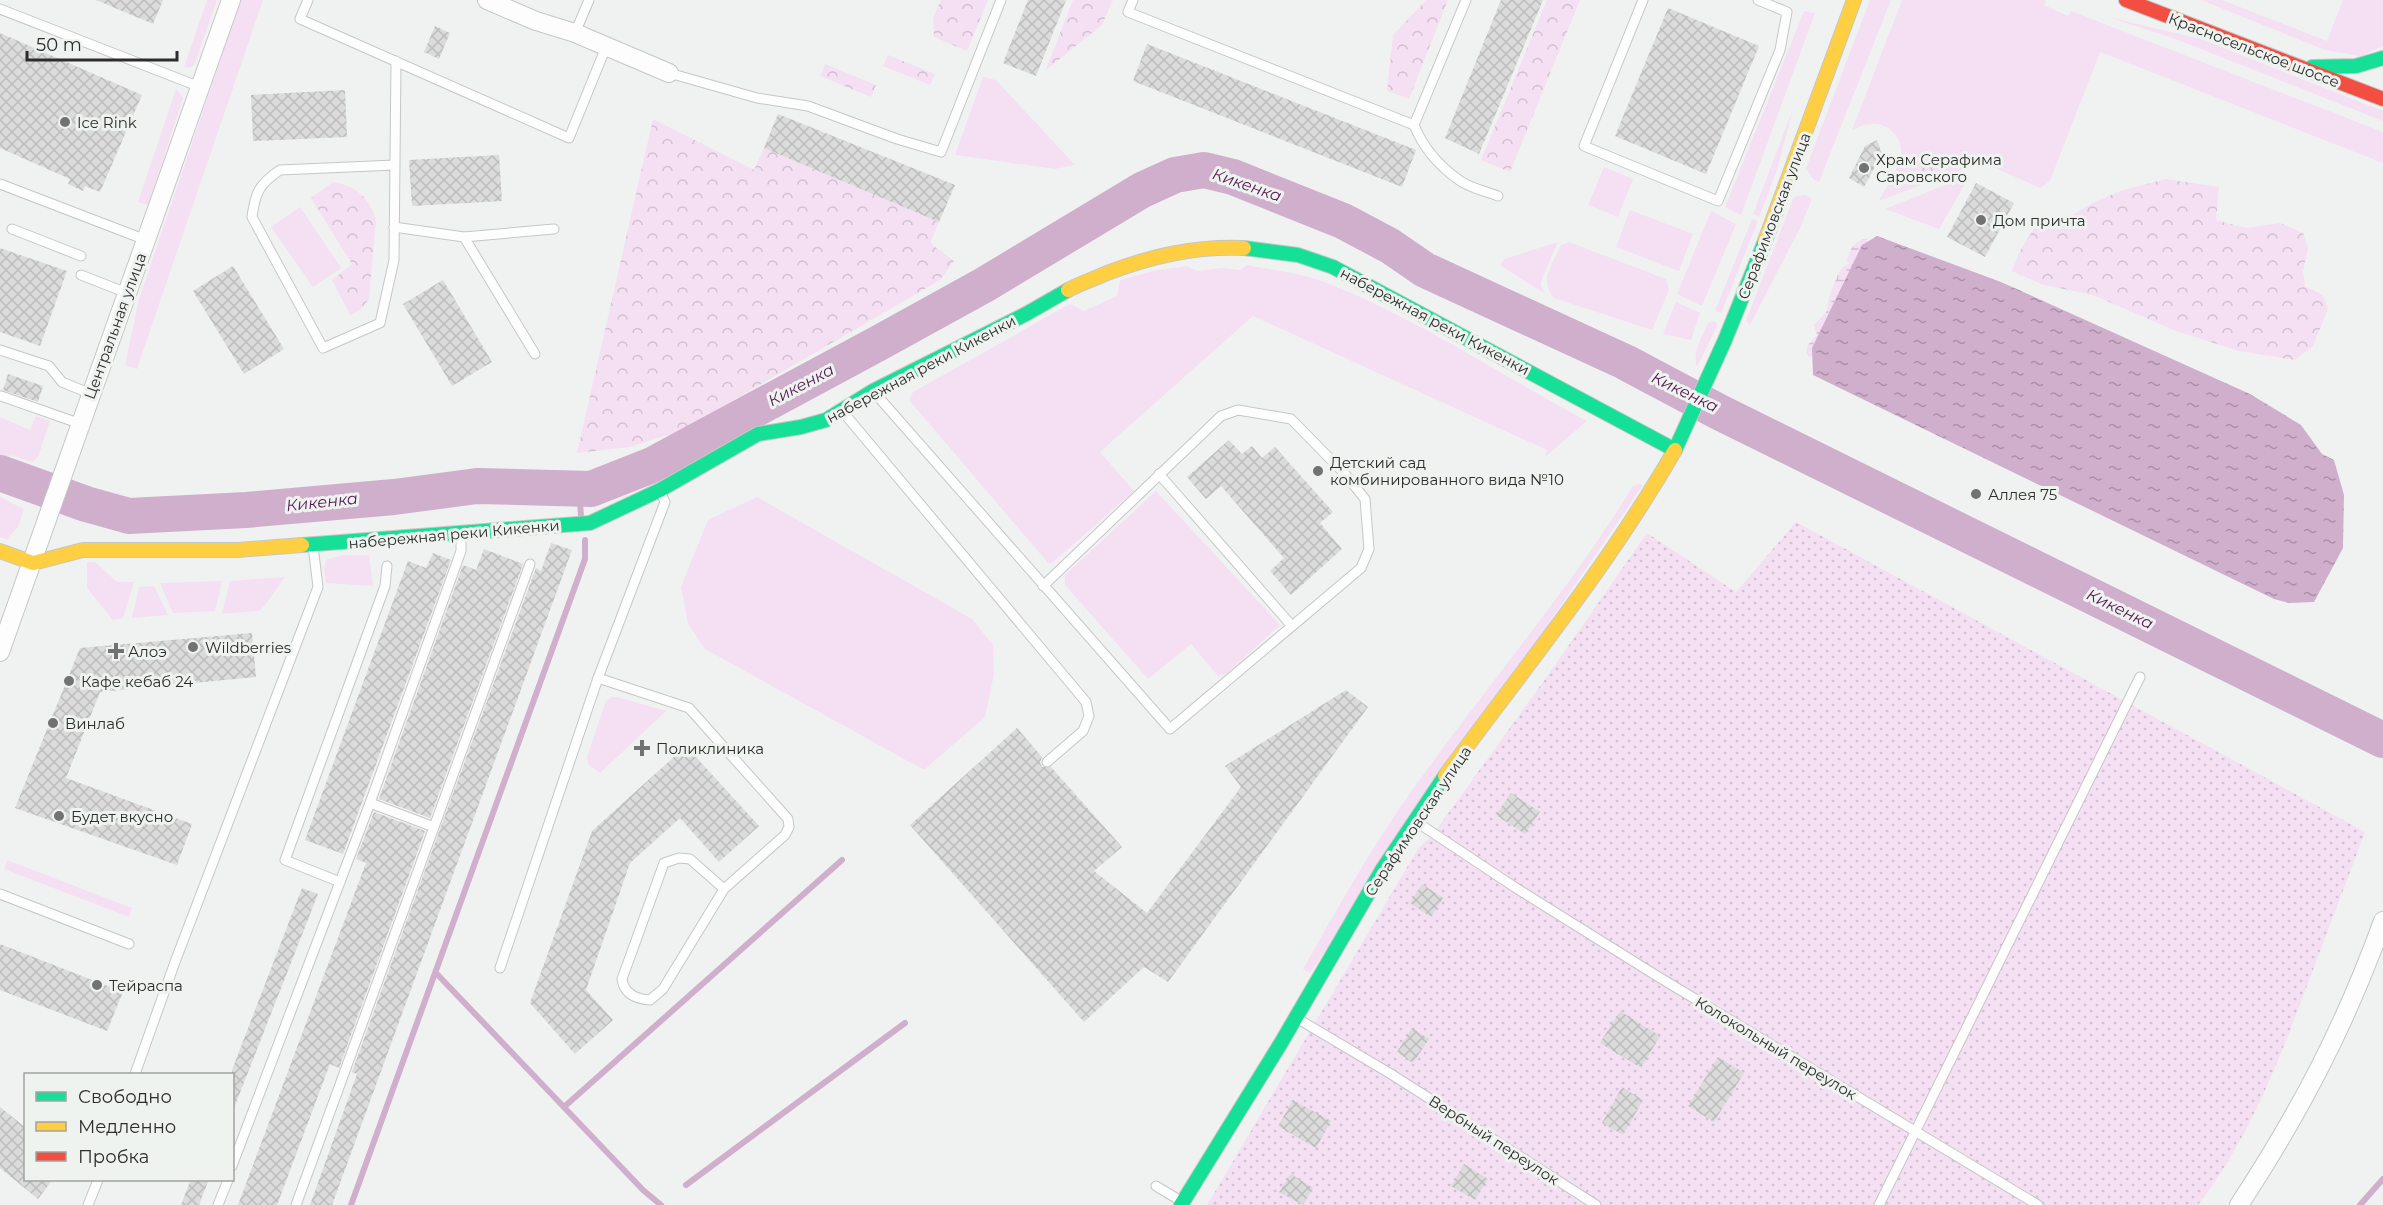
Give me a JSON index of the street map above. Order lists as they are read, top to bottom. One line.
{"streets":{"street":["Красносельское шоссе","Серафимовская улица","набережная реки Кикенки","Центральная улица"],"lane":["Колокольный переулок","Вербный переулок"]},"crossings":[["Серафимовская улица","набережная реки Кикенки"],["Серафимовская улица","Колокольный переулок"],["Серафимовская улица","Вербный переулок"],["набережная реки Кикенки","Центральная улица"]],"water":["Кикенка"],"places":{"other":["Ice Rink","Храм Серафима Саровского","Дом причта","Детский сад комбинированного вида №10","Аллея 75","Wildberries","Кафе кебаб 24","Винлаб","Будет вкусно","Тейраспа"],"health":["Алоэ","Поликлиника"]},"legend":["Свободно","Медленно","Пробка"],"scale_bar":"50 m"}
